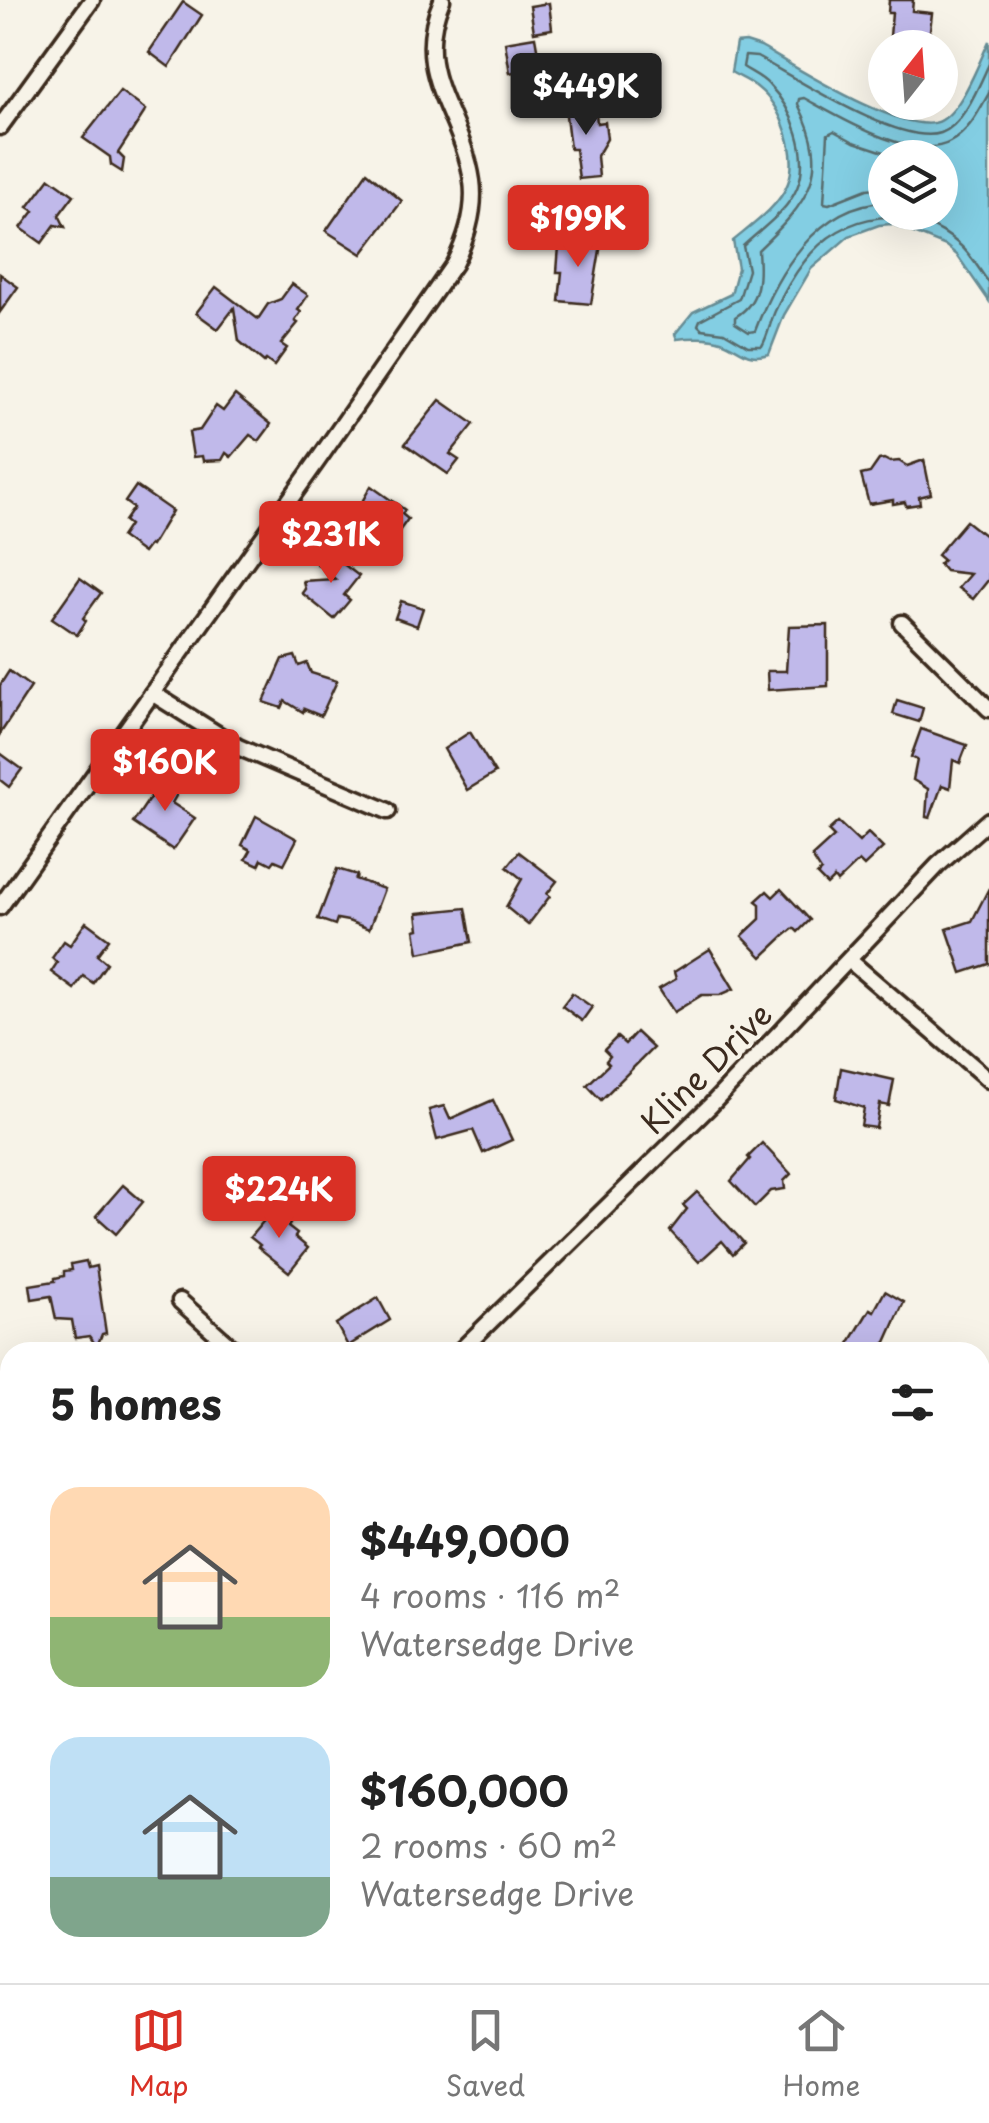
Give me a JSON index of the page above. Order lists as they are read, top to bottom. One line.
{"streets":{"street":["Kline Drive"]},"north":"top","page":{"price":["$449K","$199K","$231K","$160K","$224K"],"heading":"5 homes","list":[{"name":"$449,000","note":"4 rooms · 116 m² · Watersedge Drive"},{"name":"$160,000","note":"2 rooms · 60 m² · Watersedge Drive"}],"tabs":["Map","Saved","Home"]}}
